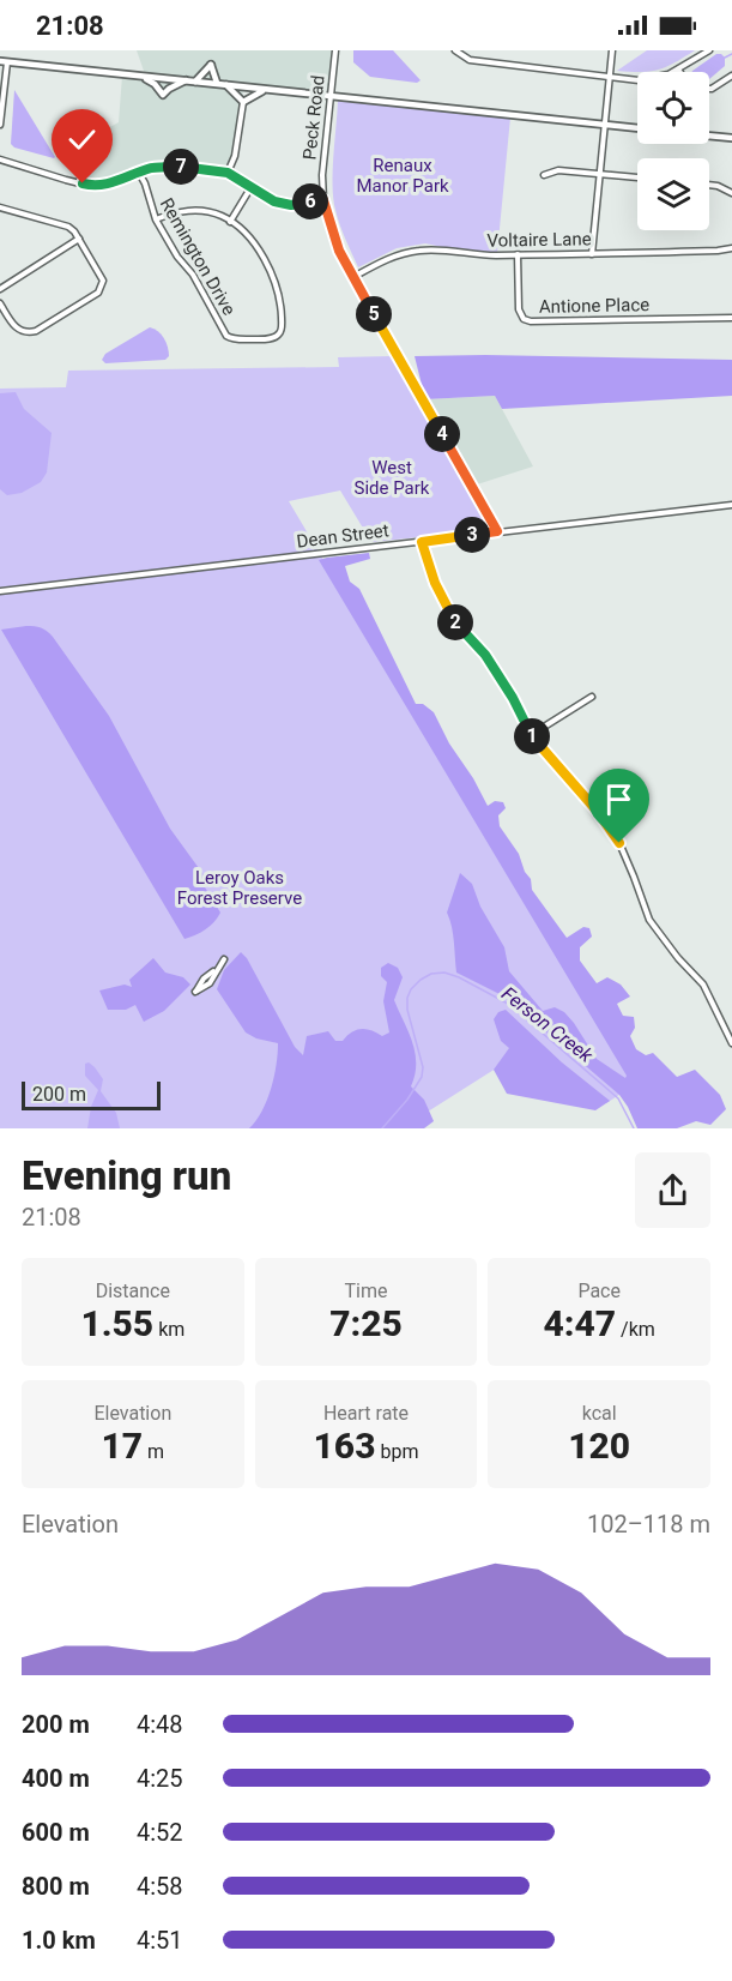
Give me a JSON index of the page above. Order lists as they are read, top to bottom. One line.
{"streets":{"street":["Peck Road","Voltaire Lane","Remington Drive","Antione Place","Dean Street"]},"crossings":[["Peck Road","Voltaire Lane"],["Peck Road","Dean Street"],["Voltaire Lane","Antione Place"]],"water":["Ferson Creek"],"parks":["Renaux Manor Park","West Side Park","Leroy Oaks Forest Preserve"],"scale_bar":"200 m","page":{"status":"21:08","pins":["7","6","5","4","3","2","1"],"scale":"200 m","heading":["Evening run","21:08"],"stats":[["Distance","1.55 km"],["Time","7:25"],["Pace","4:47 /km"],["Elevation","17 m"],["Heart rate","163 bpm"],["kcal","120"]],"chart":["Elevation","102–118 m"],"list":[{"name":"200 m","note":"4:48"},{"name":"400 m","note":"4:25"},{"name":"600 m","note":"4:52"},{"name":"800 m","note":"4:58"},{"name":"1.0 km","note":"4:51"}]}}
